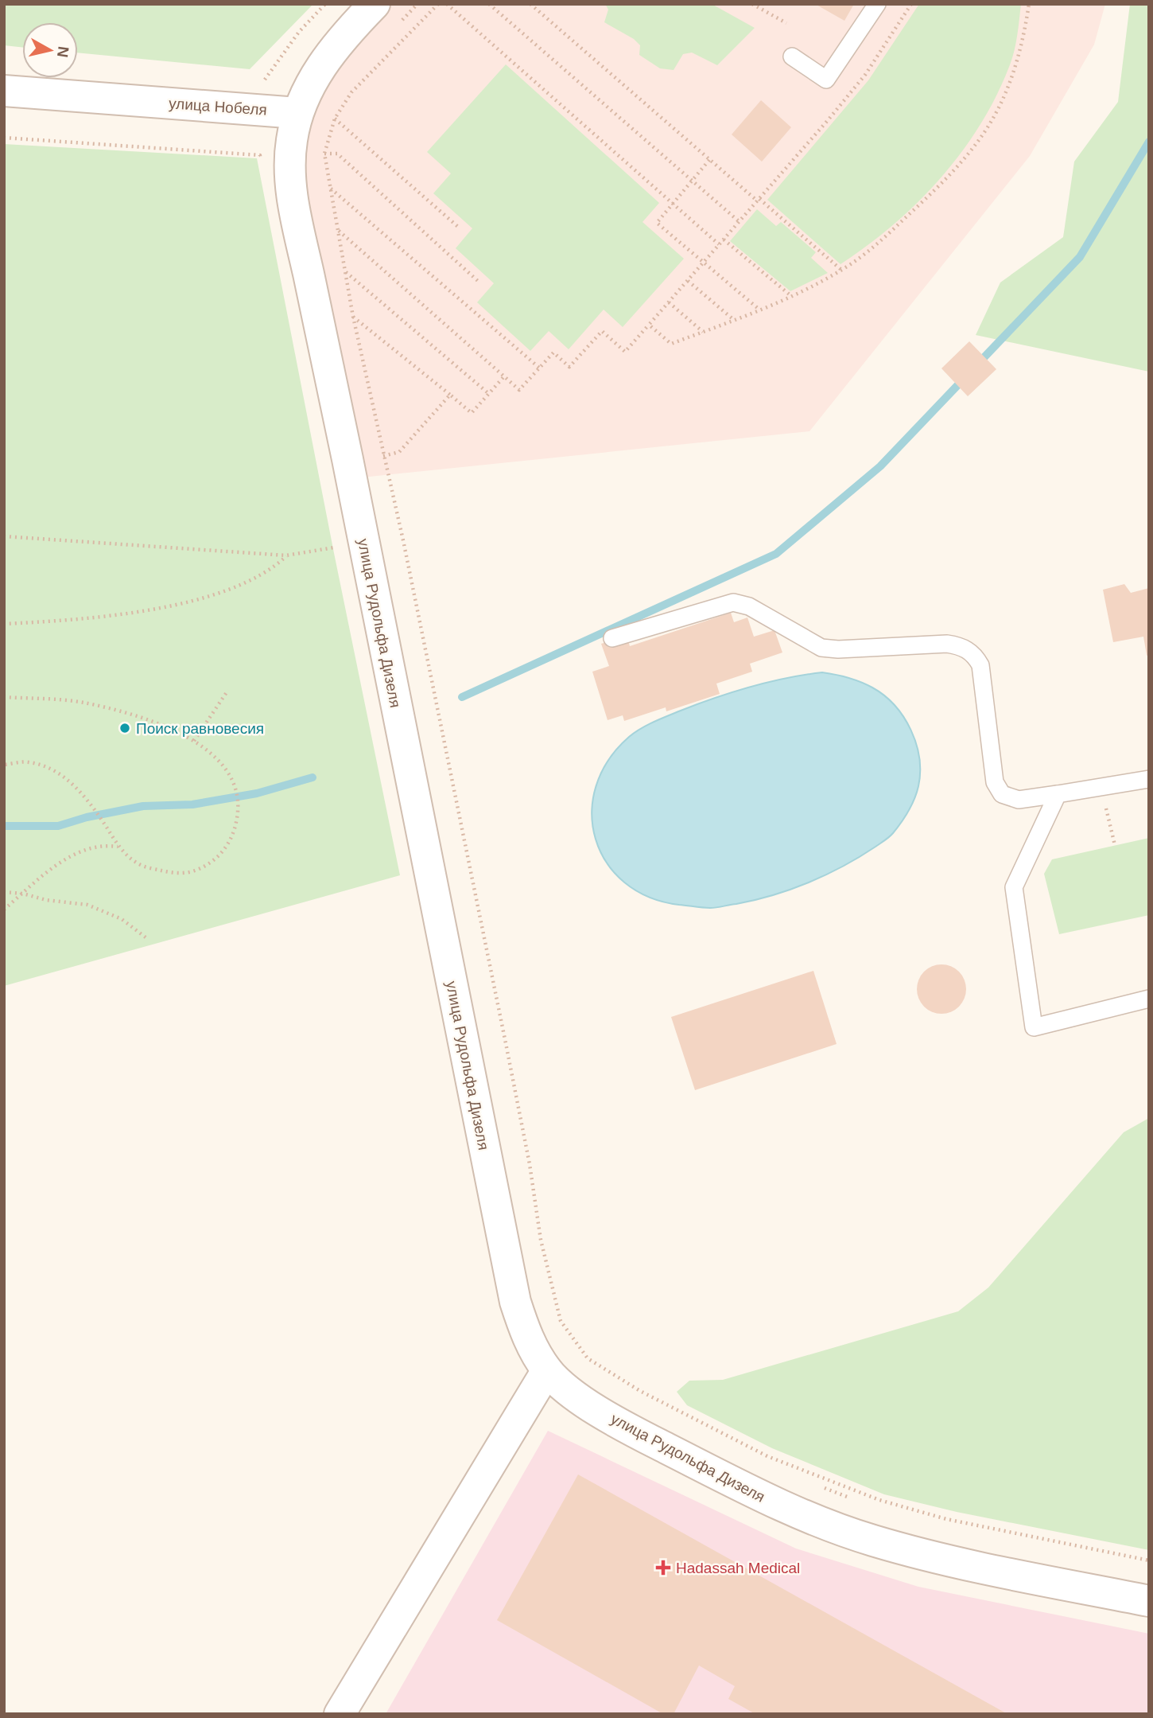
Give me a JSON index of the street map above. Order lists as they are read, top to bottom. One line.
{"streets":{"street":["улица Нобеля","улица Рудольфа Дизеля"]},"crossings":[["улица Нобеля","улица Рудольфа Дизеля"]],"places":{"other":["Поиск равновесия"],"health":["Hadassah Medical"]},"north":"right"}
